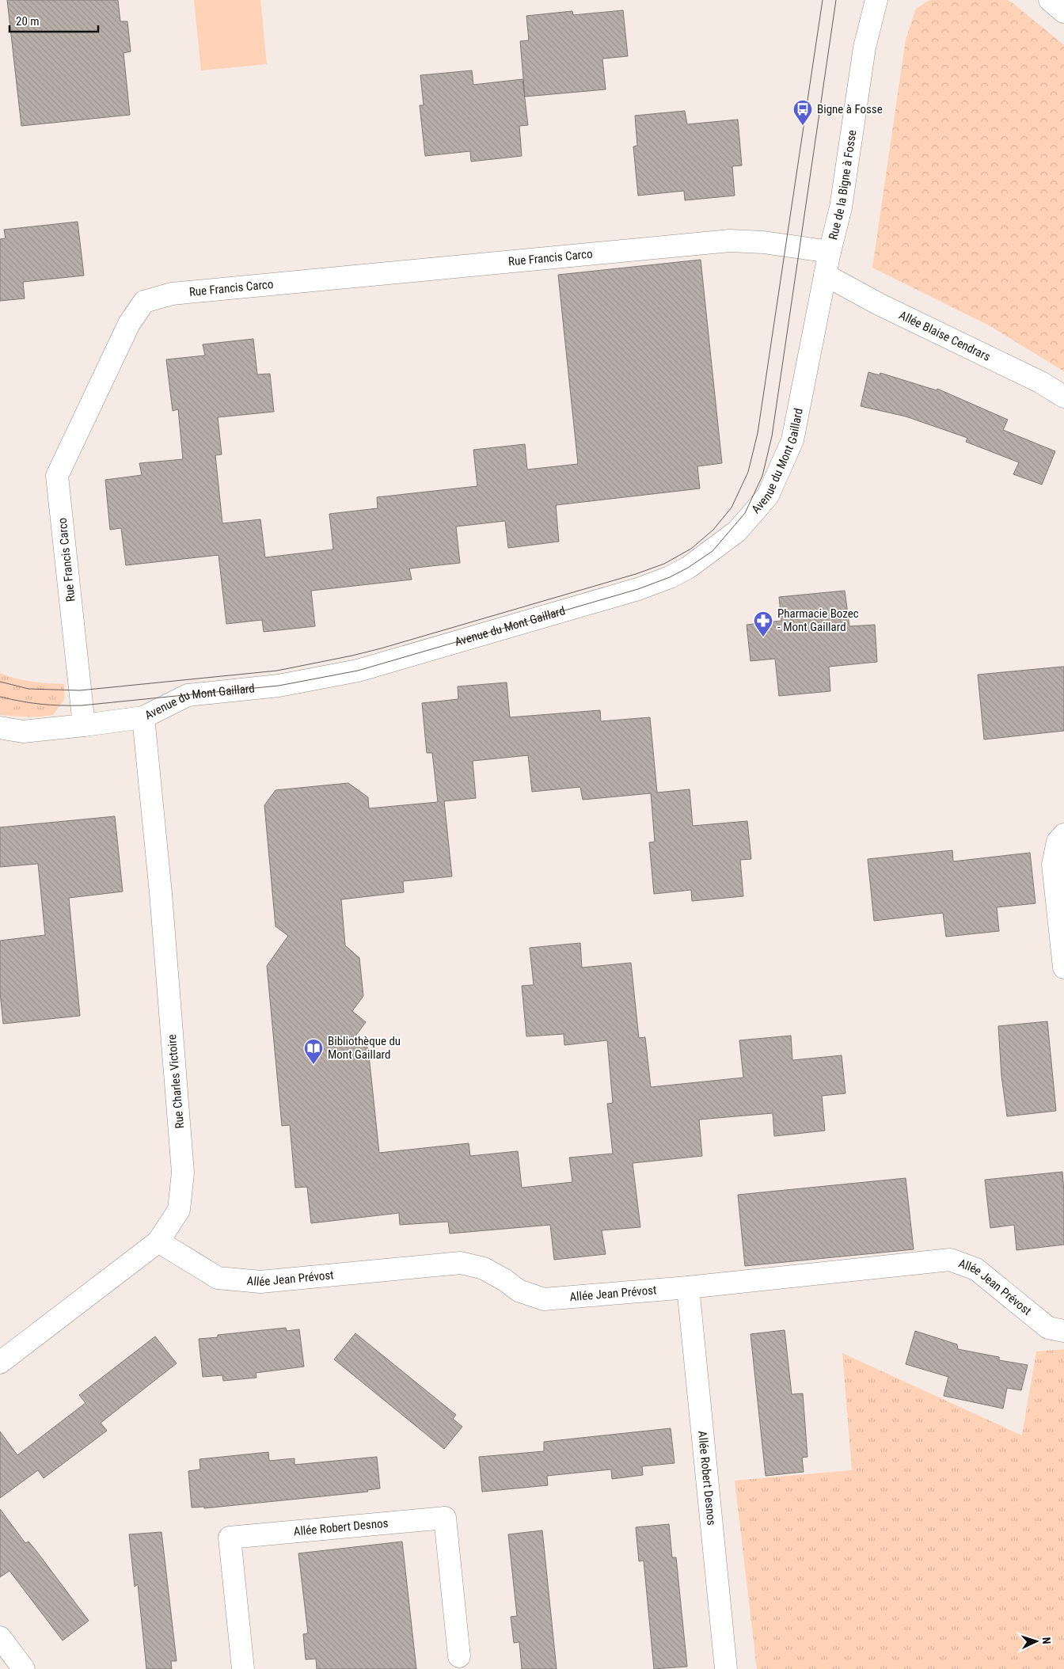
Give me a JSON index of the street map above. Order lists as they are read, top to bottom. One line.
{"streets":{"street":["Rue de la Bigne à Fosse","Rue Francis Carco","Allée Blaise Cendrars","Avenue du Mont Gaillard","Rue Charles Victoire","Allée Jean Prévost","Allée Robert Desnos"]},"crossings":[["Rue de la Bigne à Fosse","Rue Francis Carco"],["Rue de la Bigne à Fosse","Allée Blaise Cendrars"],["Rue de la Bigne à Fosse","Avenue du Mont Gaillard"],["Rue Francis Carco","Avenue du Mont Gaillard"],["Allée Blaise Cendrars","Avenue du Mont Gaillard"],["Avenue du Mont Gaillard","Rue Charles Victoire"],["Rue Charles Victoire","Allée Jean Prévost"],["Allée Jean Prévost","Allée Robert Desnos"]],"places":{"bus stop":["Bigne à Fosse"],"pharmacy":["Pharmacie Bozec - Mont Gaillard"],"library":["Bibliothèque du Mont Gaillard"]},"scale_bar":"20 m","north":"right"}
